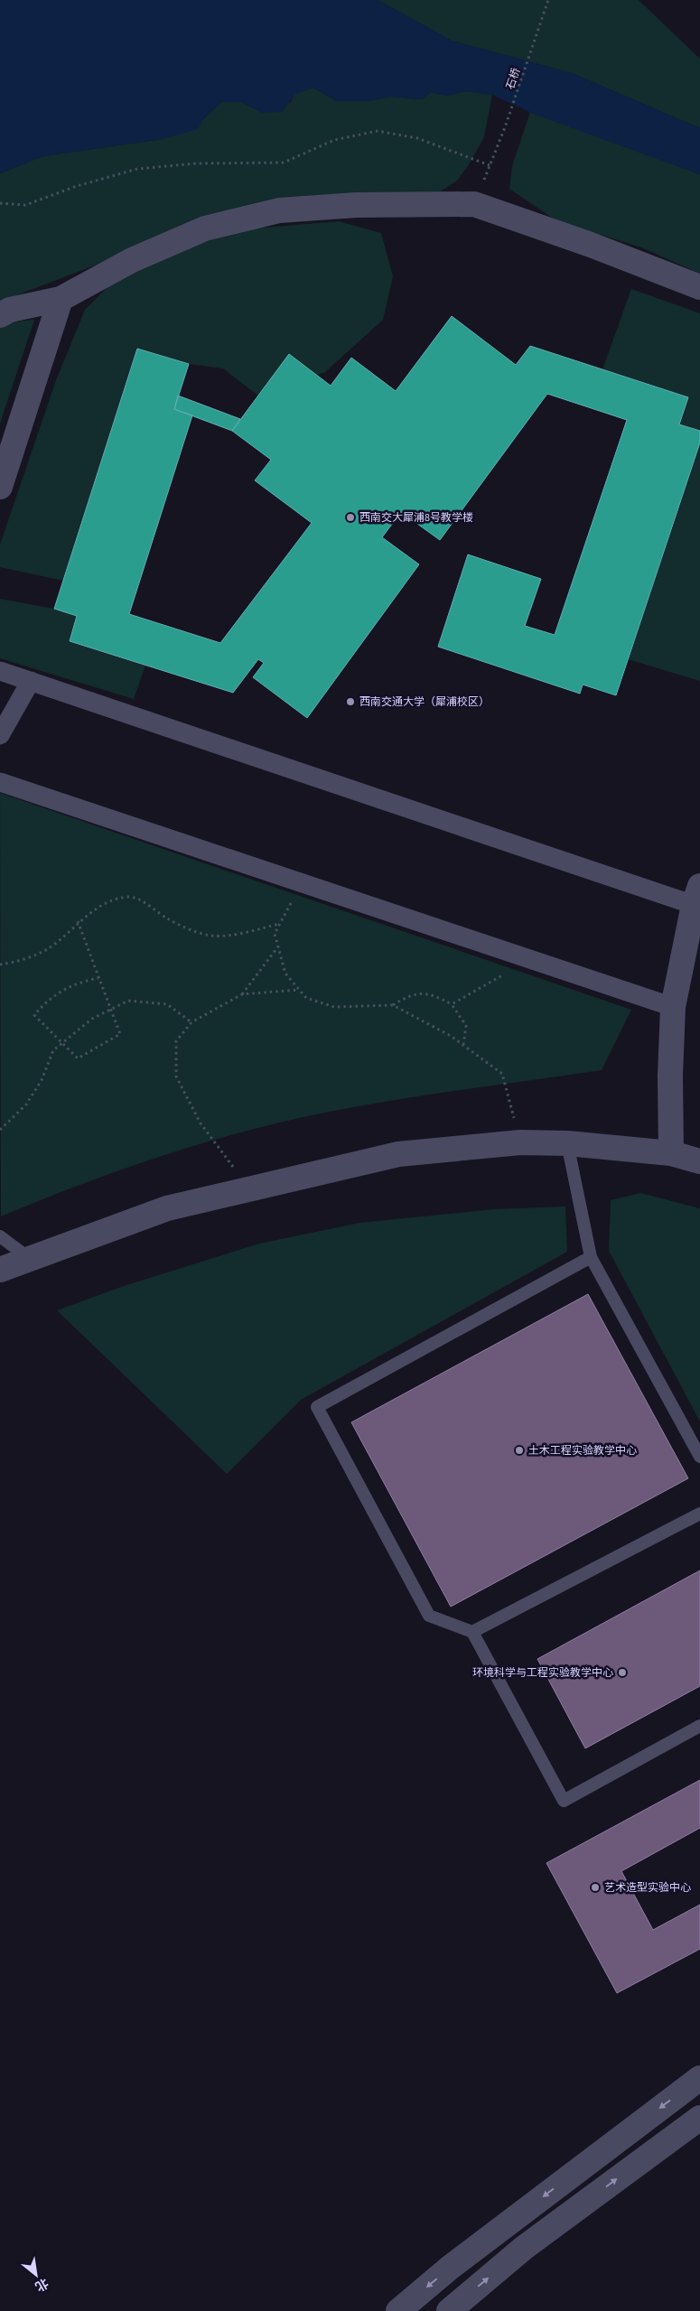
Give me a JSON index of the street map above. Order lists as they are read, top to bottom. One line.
{"streets":{"path":["石桥"]},"places":["西南交大犀浦8号教学楼","西南交通大学（犀浦校区）","土木工程实验教学中心","环境科学与工程实验教学中心","艺术造型实验中心"],"north":"bottom right"}
